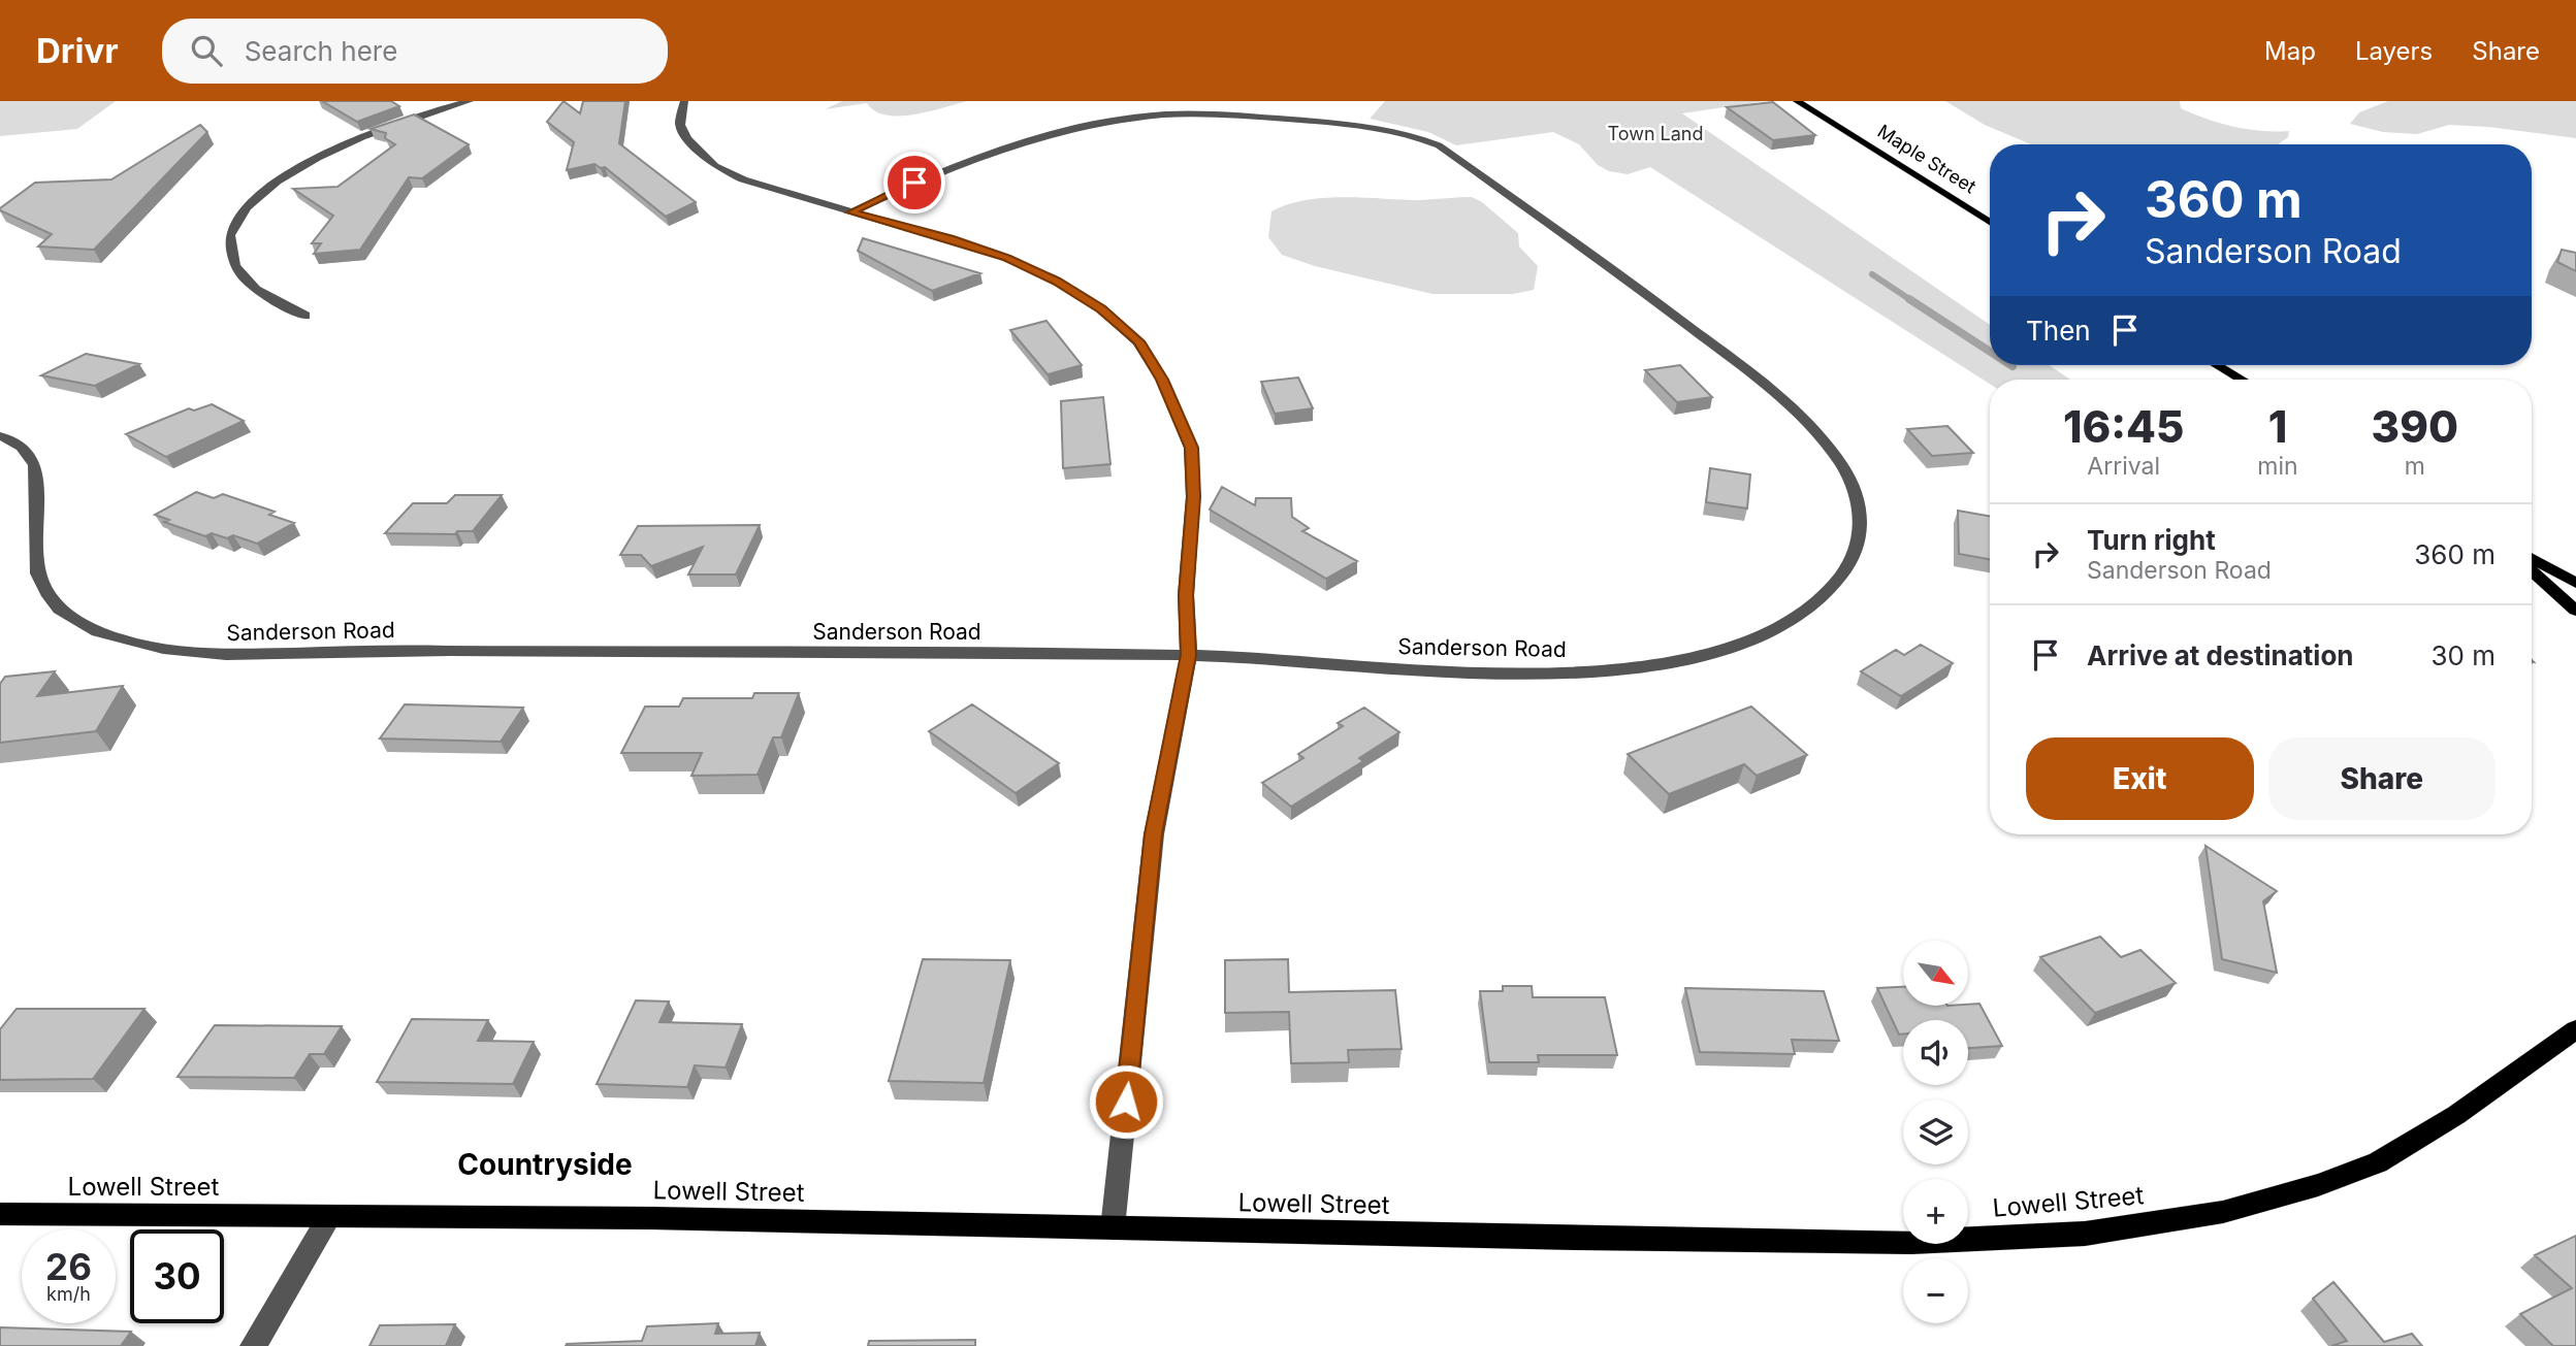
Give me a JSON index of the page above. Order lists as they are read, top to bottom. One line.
{"streets":{"main road":["Maple Street","Lowell Street"],"street":["Sanderson Road"]},"districts":["Countryside"],"parks":["Town Land"],"north":"bottom right","page":{"header":"Drivr","search":"Search here","nav":["Map","Layers","Share"],"turn":["360 m","Sanderson Road"],"then":"Then","eta":["16:45","Arrival","1","min","390","m"],"list":[{"name":"Turn right","note":"Sanderson Road","value":"360 m"},{"name":"Arrive at destination","value":"30 m"}],"buttons":["Exit","Share"],"map_buttons":["+","−"],"speed":"26 km/h","limit":"30"}}
